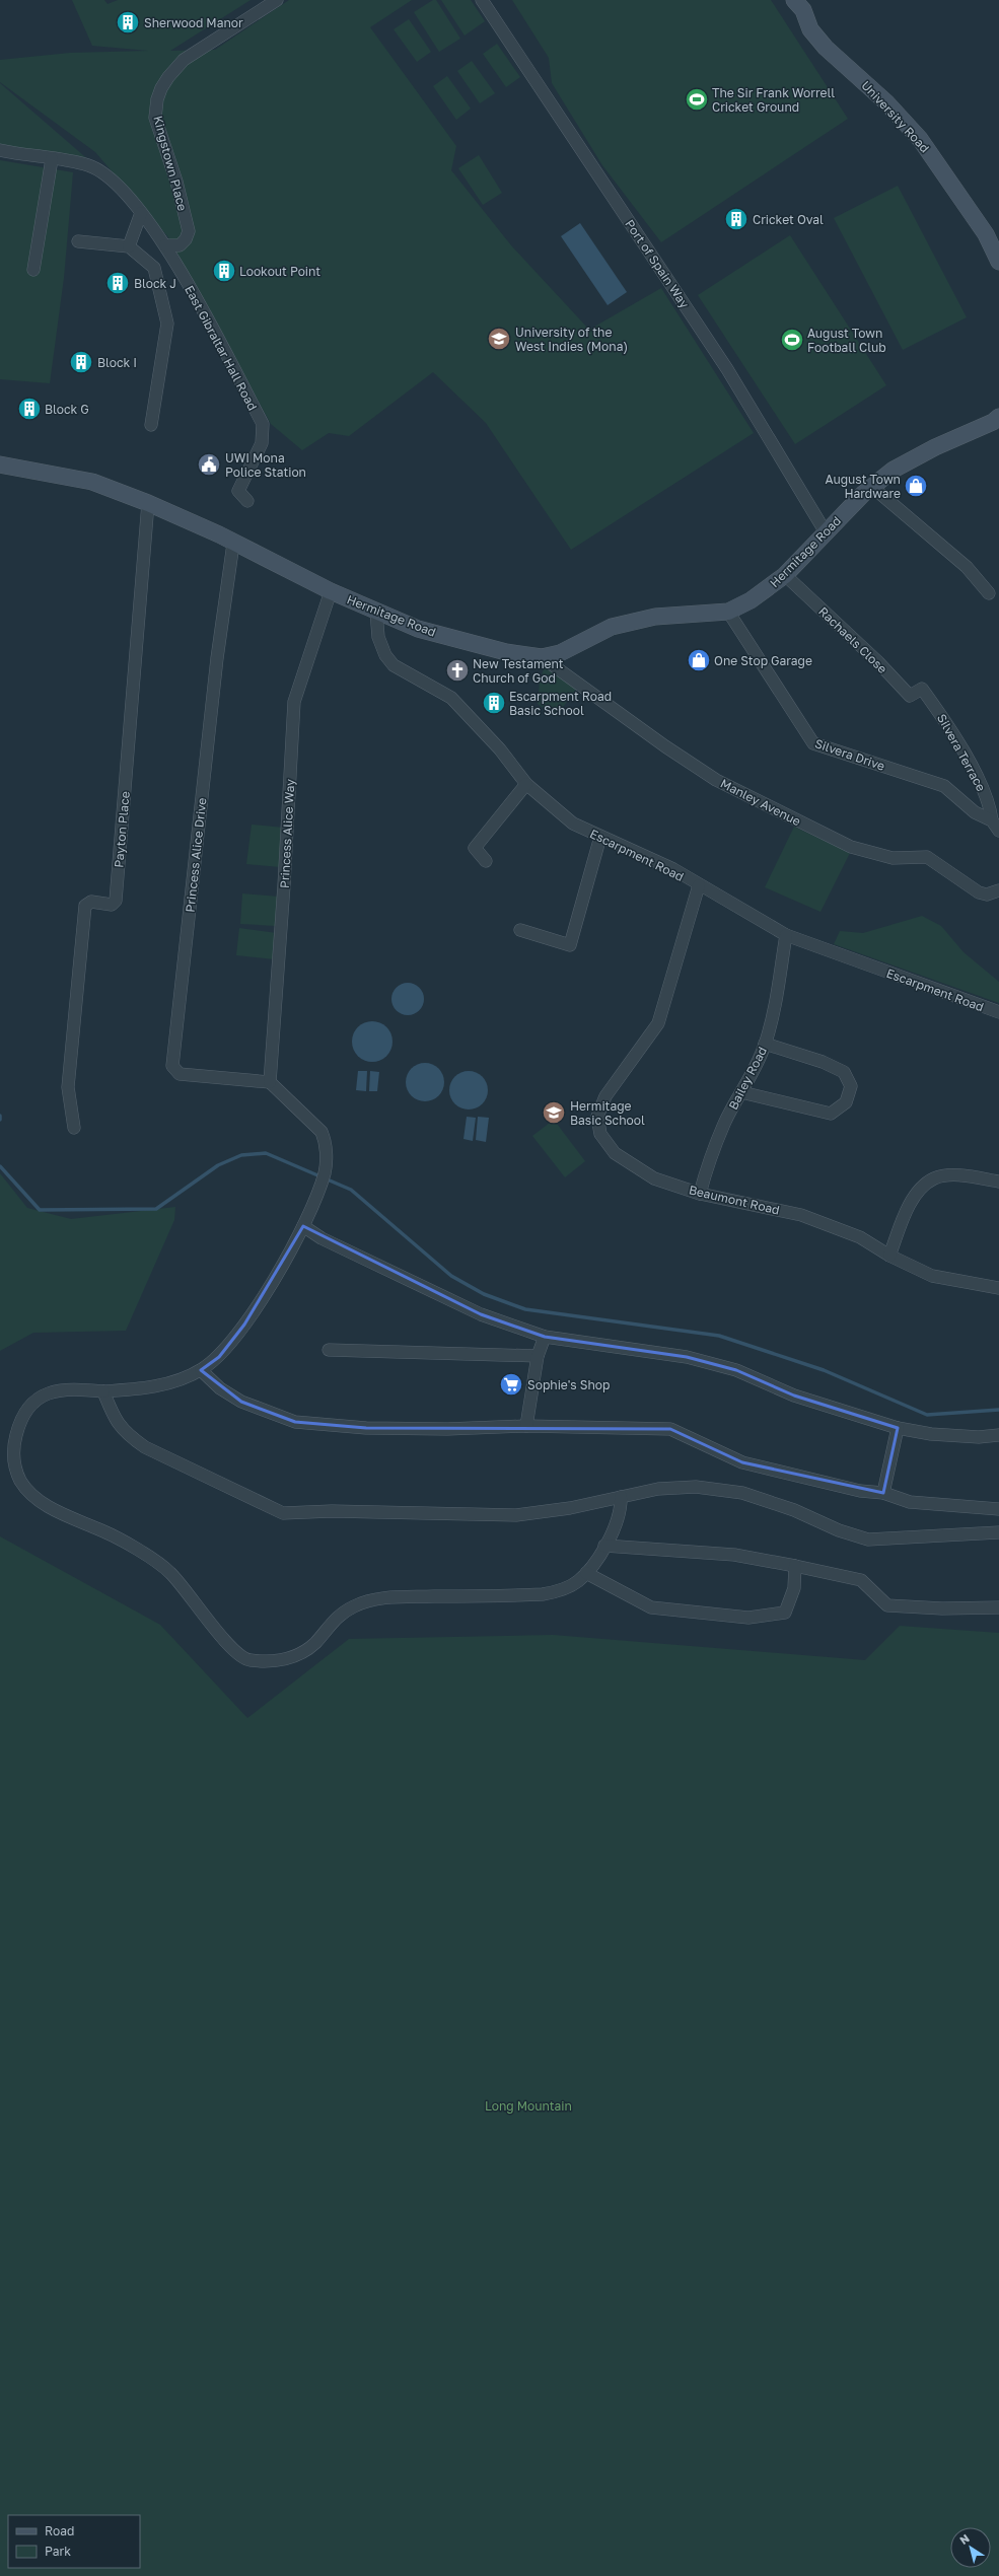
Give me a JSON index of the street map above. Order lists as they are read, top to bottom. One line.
{"streets":{"street":["University Road","Kingstown Place","Port of Spain Way","East Gibraltar Hall Road","Hermitage Road","Rachaels Close","Silvera Terrace","Silvera Drive","Manley Avenue","Payton Place","Princess Alice Way","Princess Alice Drive","Escarpment Road","Bailey Road","Beaumont Road"]},"crossings":[["Kingstown Place","East Gibraltar Hall Road"],["Port of Spain Way","Hermitage Road"],["Hermitage Road","Rachaels Close"],["Hermitage Road","Silvera Drive"],["Hermitage Road","Manley Avenue"],["Hermitage Road","Payton Place"],["Hermitage Road","Princess Alice Way"],["Hermitage Road","Princess Alice Drive"],["Hermitage Road","Escarpment Road"],["Rachaels Close","Silvera Terrace"],["Silvera Terrace","Silvera Drive"],["Princess Alice Way","Princess Alice Drive"],["Escarpment Road","Bailey Road"],["Escarpment Road","Beaumont Road"],["Bailey Road","Beaumont Road"]],"parks":["Long Mountain"],"places":{"building":["Sherwood Manor","Cricket Oval","Lookout Point","Block J","Block I","Block G","Escarpment Road Basic School"],"sports":["The Sir Frank Worrell Cricket Ground","August Town Football Club"],"school or university":["University of the West Indies (Mona)","Hermitage Basic School"],"public building":["UWI Mona Police Station"],"shop":["August Town Hardware","One Stop Garage"],"church":["New Testament Church of God"],"supermarket":["Sophie's Shop"]},"legend":["Road","Park"],"north":"top left"}
